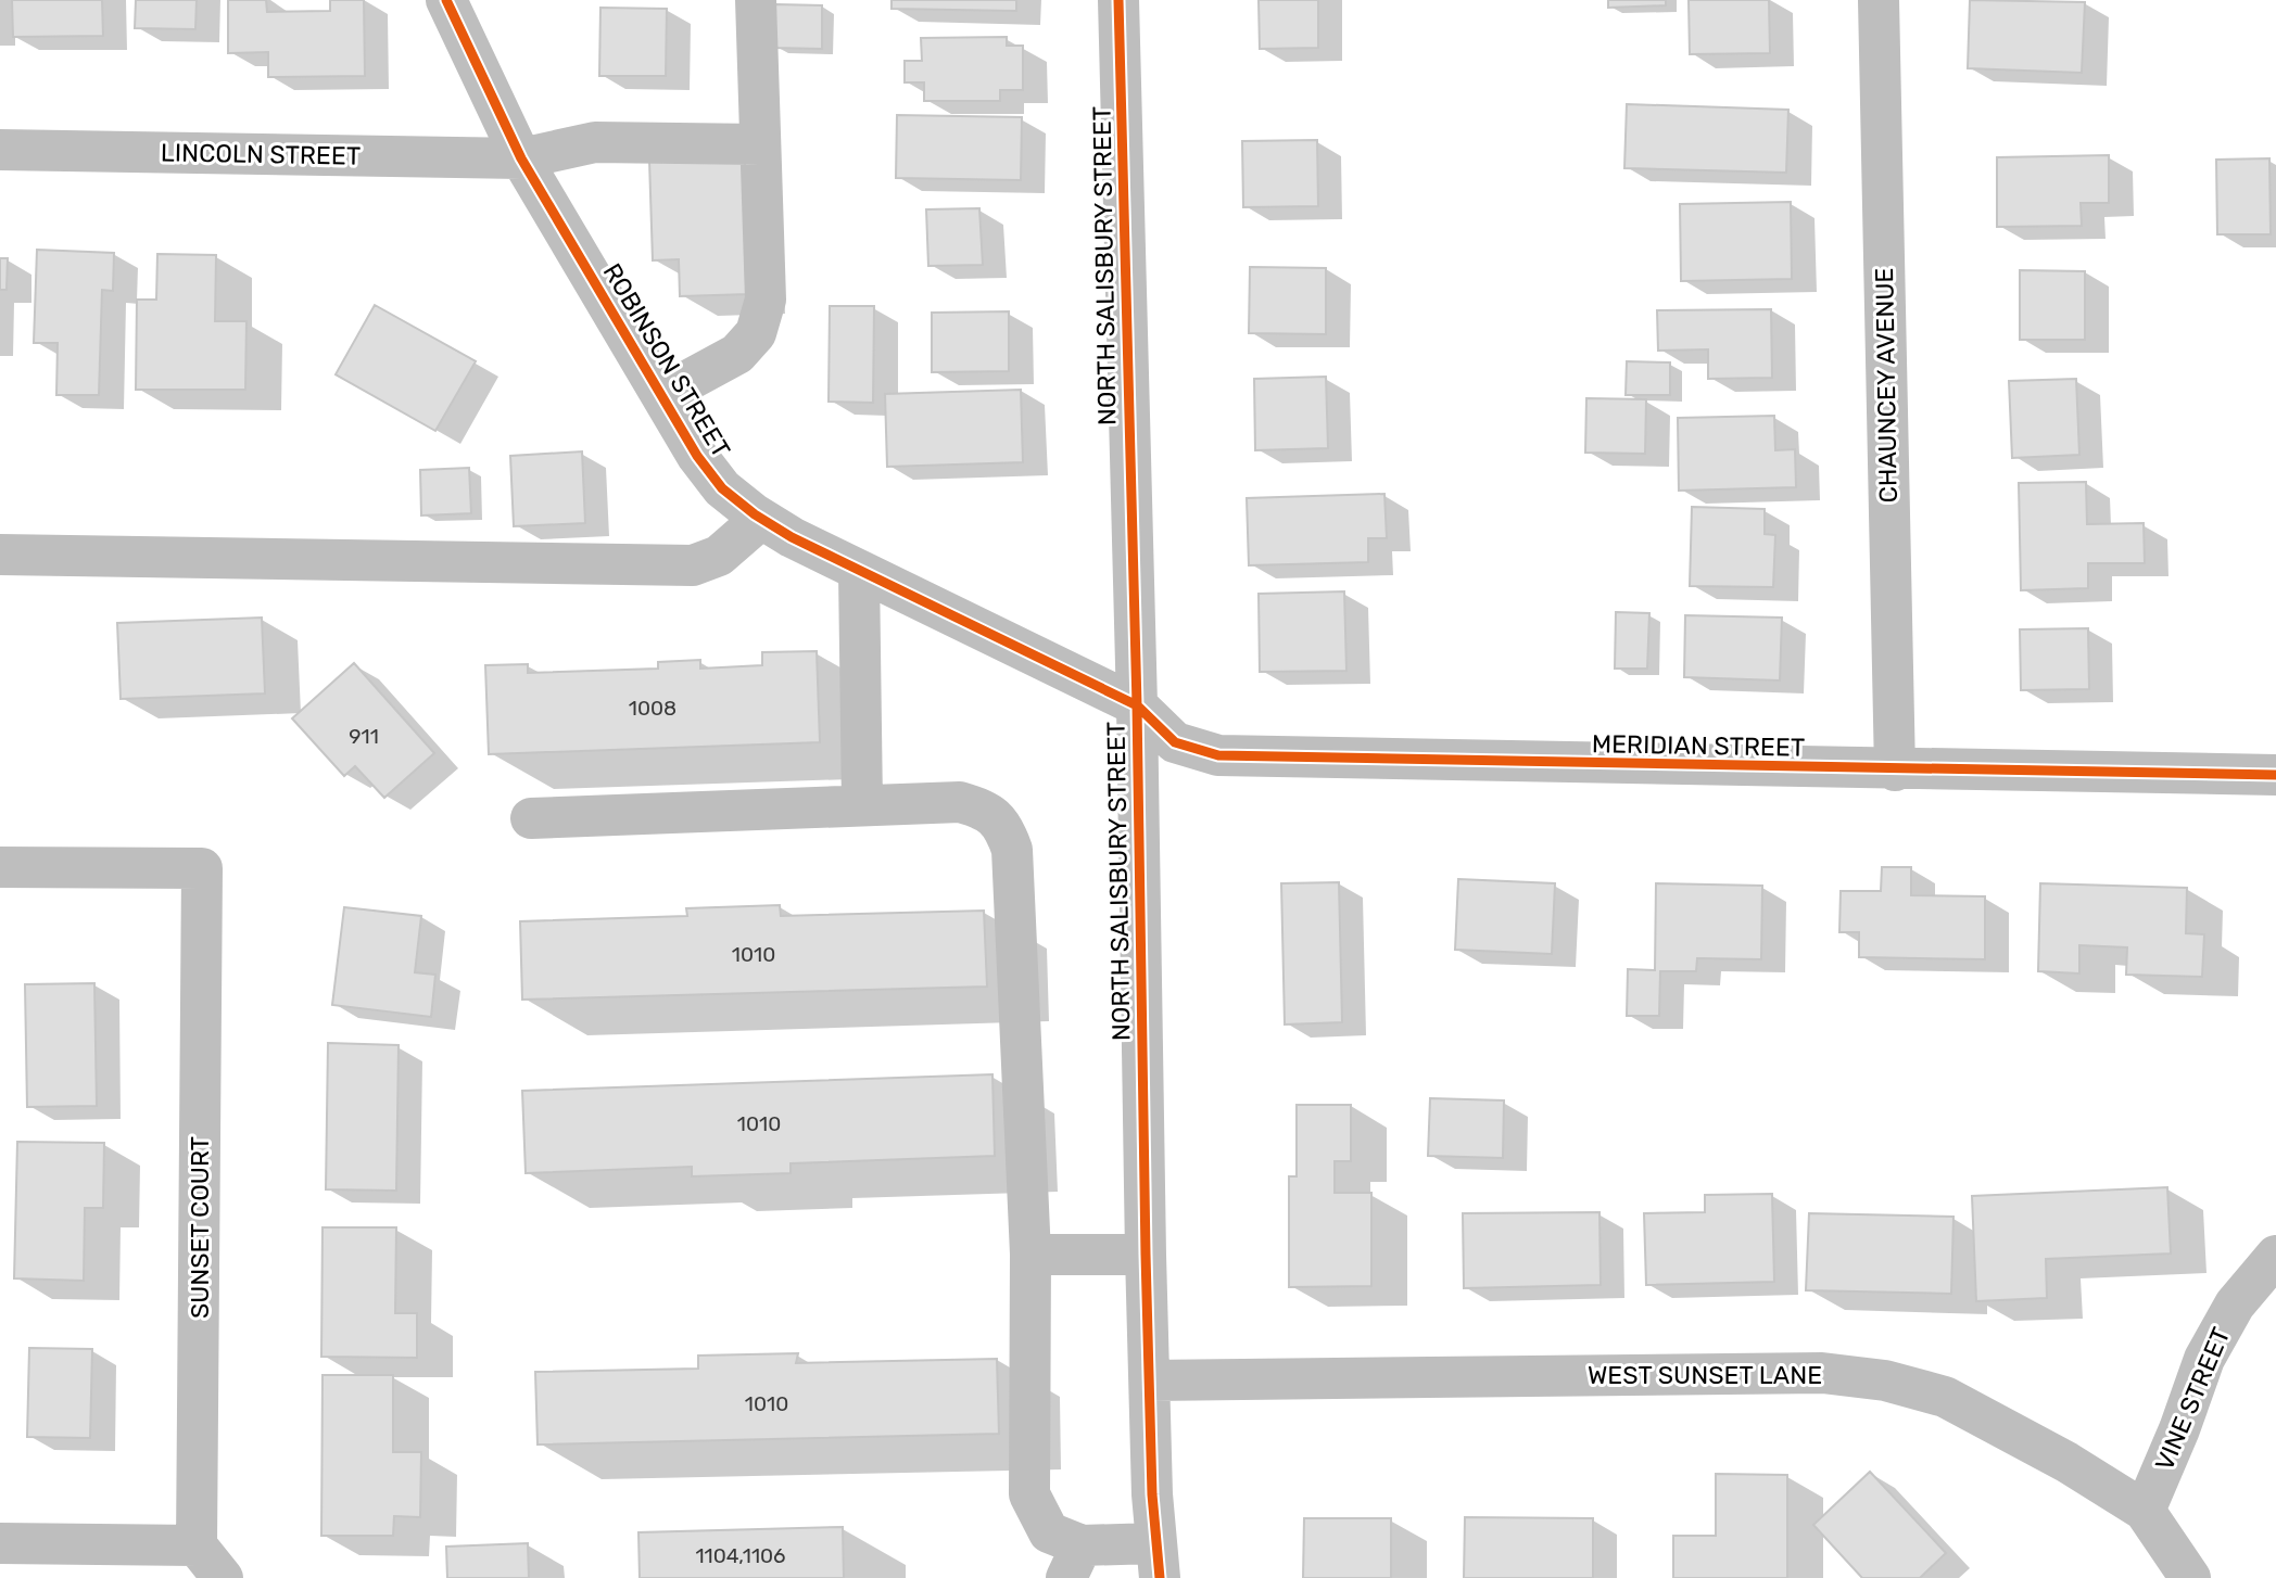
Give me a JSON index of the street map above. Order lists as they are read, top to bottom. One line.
{"streets":{"street":["LINCOLN STREET","NORTH SALISBURY STREET","ROBINSON STREET","CHAUNCEY AVENUE","MERIDIAN STREET","SUNSET COURT","WEST SUNSET LANE","VINE STREET"]},"crossings":[["LINCOLN STREET","ROBINSON STREET"],["NORTH SALISBURY STREET","ROBINSON STREET"],["NORTH SALISBURY STREET","MERIDIAN STREET"],["NORTH SALISBURY STREET","WEST SUNSET LANE"],["ROBINSON STREET","MERIDIAN STREET"],["CHAUNCEY AVENUE","MERIDIAN STREET"],["WEST SUNSET LANE","VINE STREET"]],"house_numbers":["1008","911","1010","1010","1010","1104,1106"]}
